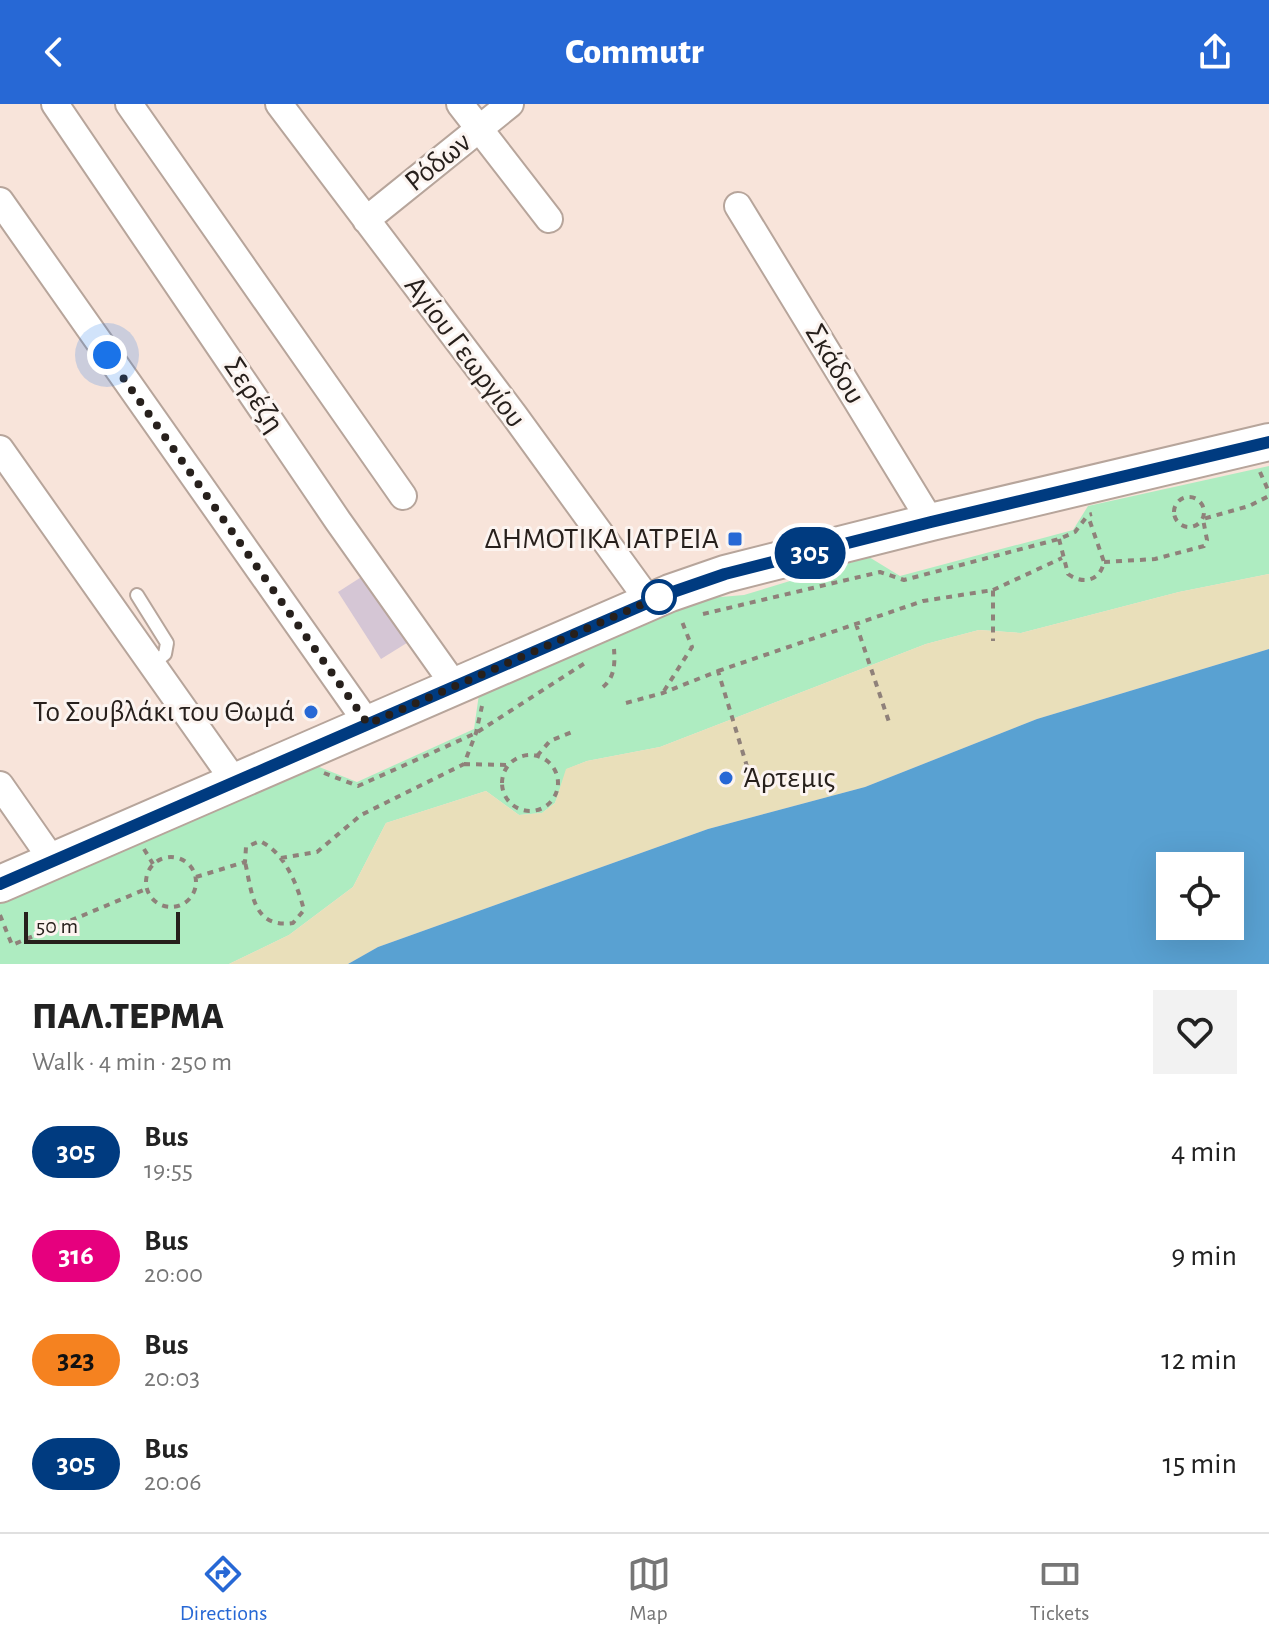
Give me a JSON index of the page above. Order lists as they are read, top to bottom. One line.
{"streets":{"street":["Ρόδων","Αγίου Γεωργίου","Σκάδου","Σερέζη"]},"crossings":[["Ρόδων","Αγίου Γεωργίου"]],"places":{"transit":["ΔΗΜΟΤΙΚΑ ΙΑΤΡΕΙΑ"],"other":["Το Σουβλάκι του Θωμά","Άρτεμις"]},"lines":["bus line 305"],"scale_bar":"50 m","page":{"header":"Commutr","on_map":"305","scale":"50 m","heading":["ΠΑΛ.ΤΕΡΜΑ","Walk · 4 min · 250 m"],"list":[{"mark":"305","name":"Bus","note":"19:55","value":"4 min"},{"mark":"316","name":"Bus","note":"20:00","value":"9 min"},{"mark":"323","name":"Bus","note":"20:03","value":"12 min"},{"mark":"305","name":"Bus","note":"20:06","value":"15 min"}],"tabs":["Directions","Map","Tickets"]}}
